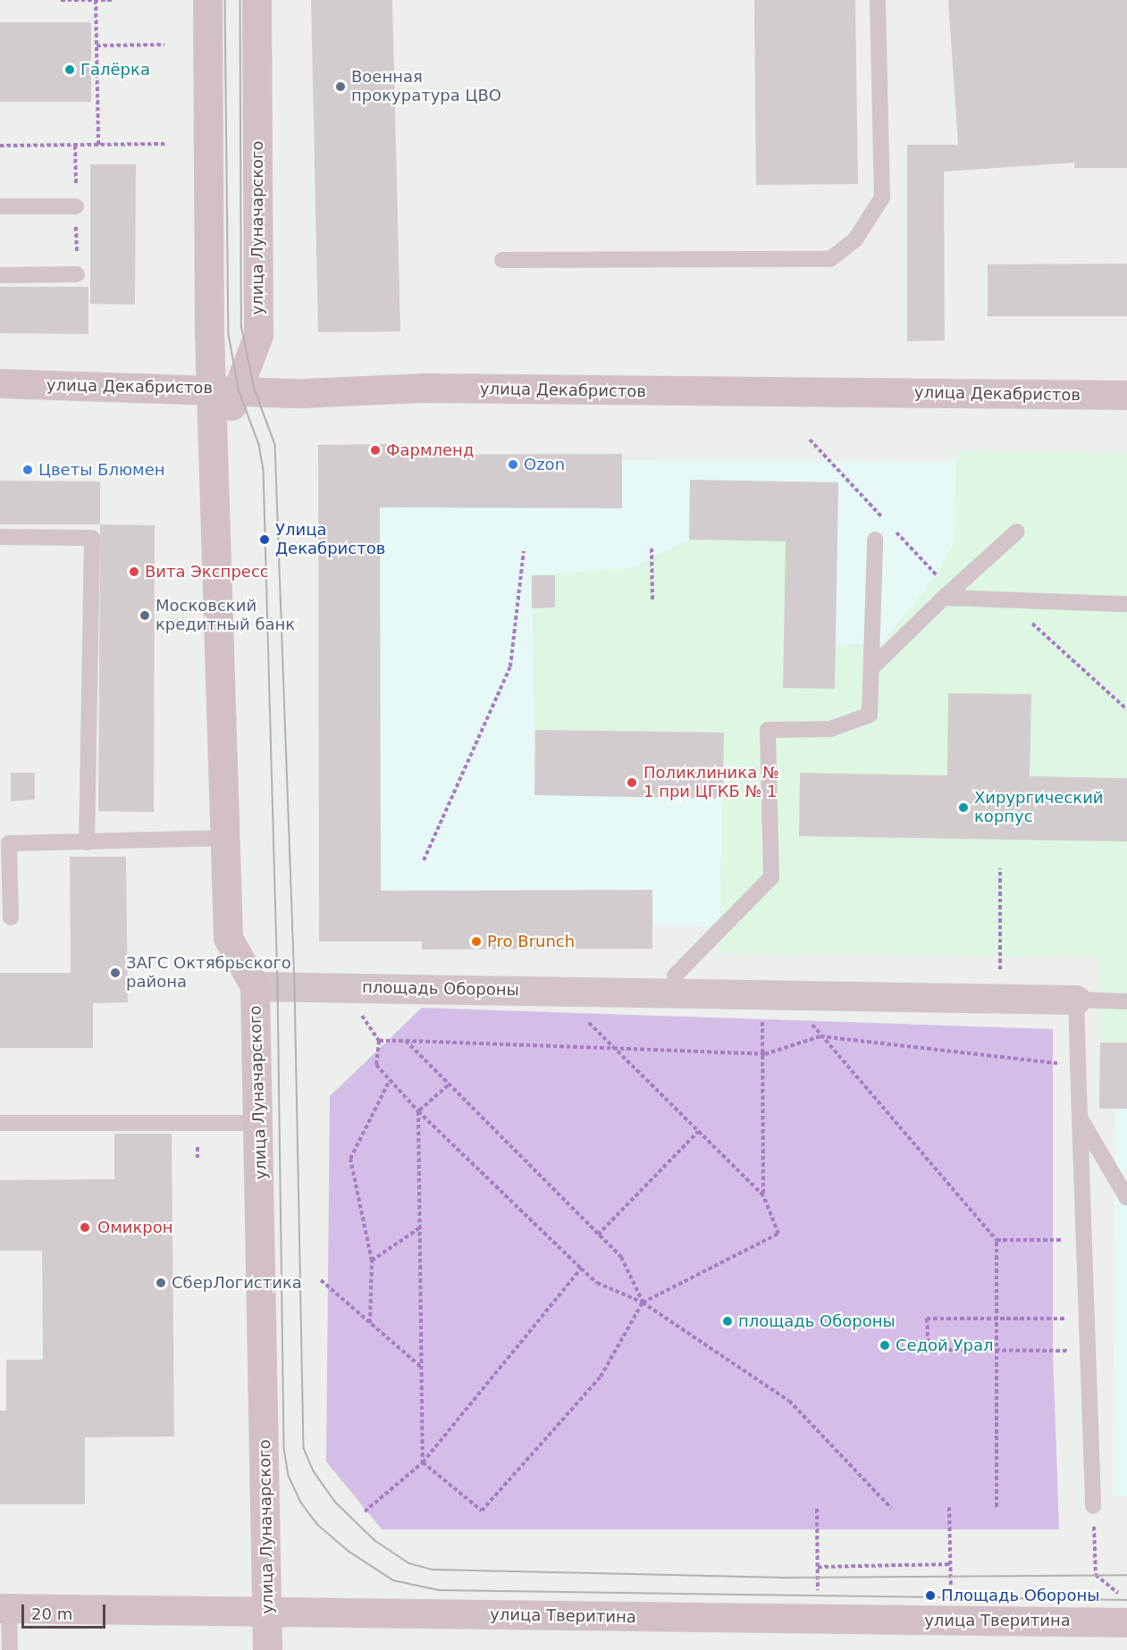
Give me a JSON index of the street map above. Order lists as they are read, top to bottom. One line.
{"streets":{"street":["улица Луначарского","улица Декабристов","площадь Обороны","улица Тверитина"]},"crossings":[["улица Луначарского","улица Декабристов"],["улица Луначарского","площадь Обороны"],["улица Луначарского","улица Тверитина"]],"places":["Галёрка","Военная прокуратура ЦВО","Фармленд","Ozon","Цветы Блюмен","Улица Декабристов","Вита Экспресс","Московский кредитный банк","Поликлиника № 1 при ЦГКБ № 1","Хирургический корпус","Pro Brunch","ЗАГС Октябрьского района","Омикрон","СберЛогистика","площадь Обороны","Седой Урал","Площадь Обороны"],"scale_bar":"20 m"}
